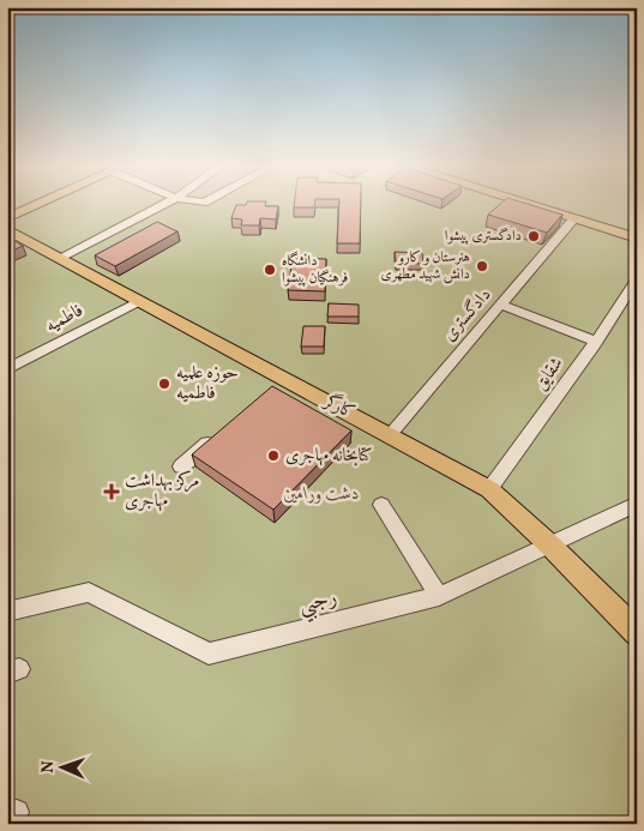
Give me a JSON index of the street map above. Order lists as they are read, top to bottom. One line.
{"streets":{"main road":["کارگر"],"street":["دادگستری","فاطميه","شقايق","رجبي"]},"crossings":[["دادگستری","کارگر"],["فاطميه","کارگر"],["شقايق","کارگر"],["کارگر","رجبي"]],"parks":["دشت ورامین"],"places":{"other":["دادگستری پیشوا","هنرستان و کارو دانش شهید مطهری","دانشگاه فرهنگیان پیشوا","حوزه علمیه فاطمیه","کتابخانه مهاجری"],"health":["مرکز بهداشت مهاجری"]},"north":"left"}
